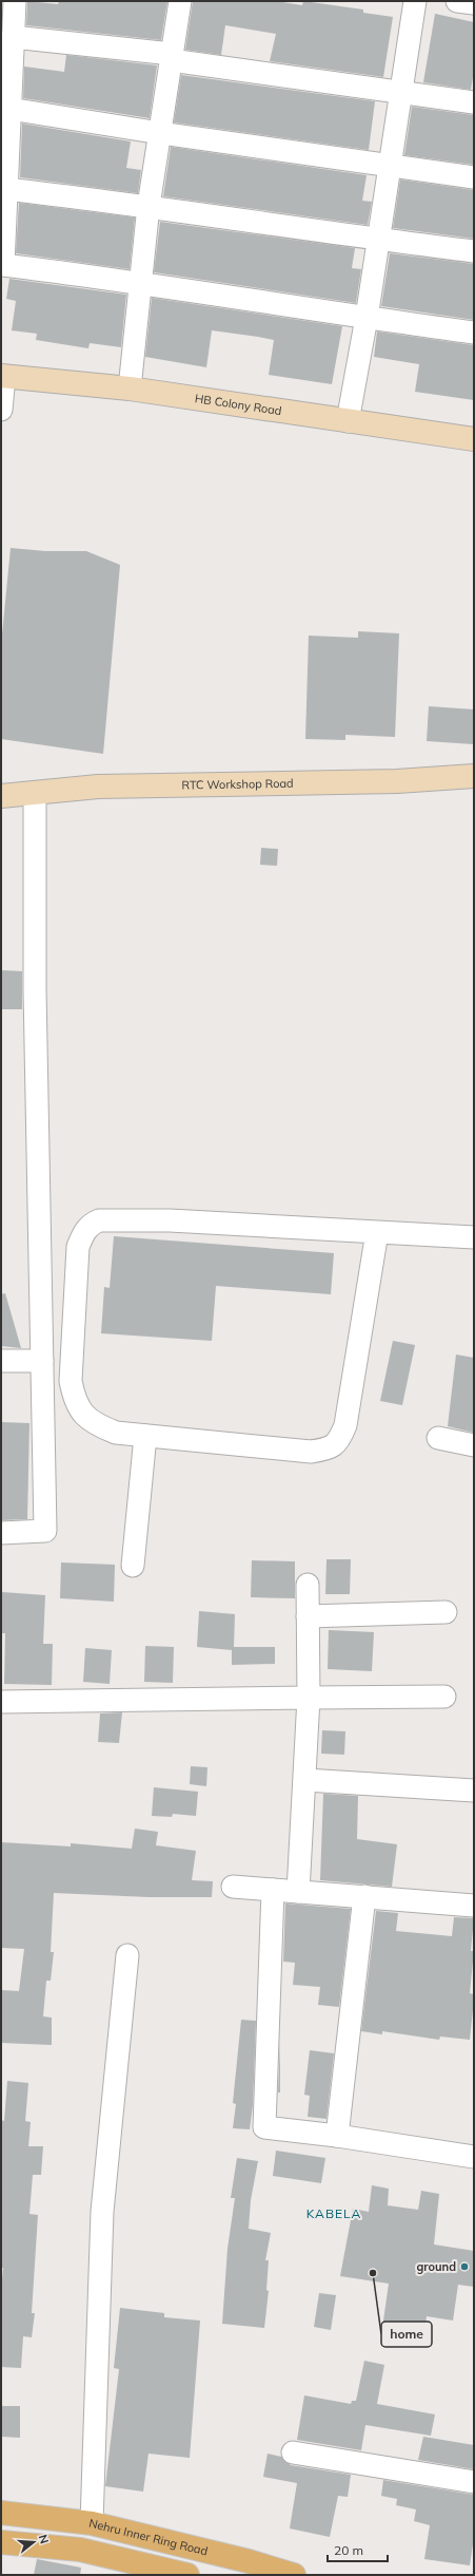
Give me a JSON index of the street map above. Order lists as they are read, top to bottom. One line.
{"streets":{"main road":["Nehru Inner Ring Road"],"street":["HB Colony Road","RTC Workshop Road"]},"districts":["KABELA"],"places":["ground","home"],"scale_bar":"20 m","north":"right"}
